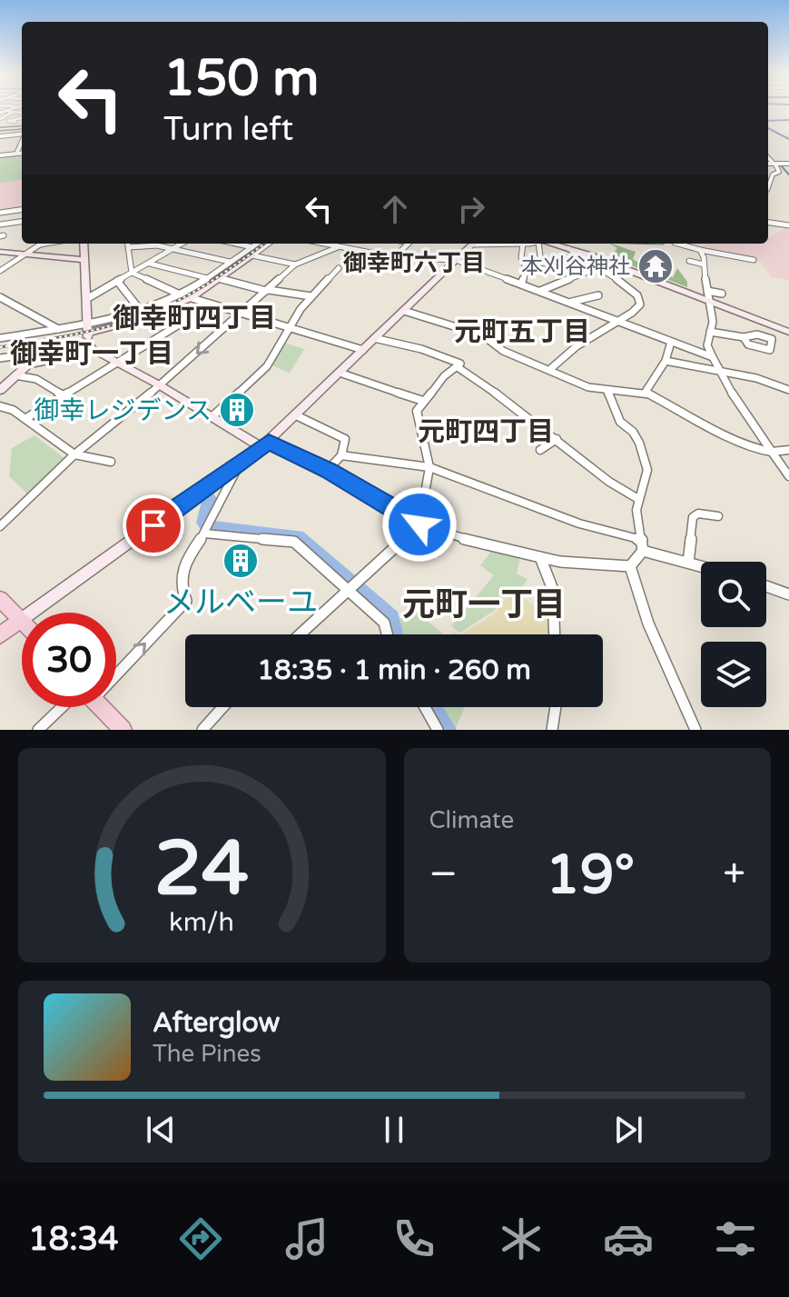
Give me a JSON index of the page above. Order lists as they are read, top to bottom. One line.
{"districts":["御幸町六丁目","御幸町四丁目","元町五丁目","御幸町一丁目","元町四丁目","元町一丁目"],"places":{"temple":["本刈谷神社"],"building":["御幸レジデンス","メルベーユ"]},"page":{"turn":["150 m","Turn left"],"limit":"30","trip":"18:35 · 1 min · 260 m","tile":"Climate","heat":["−","19°","+"],"song":["Afterglow","The Pines"],"tabs":"18:34","gauge":["24","km/h"]}}
